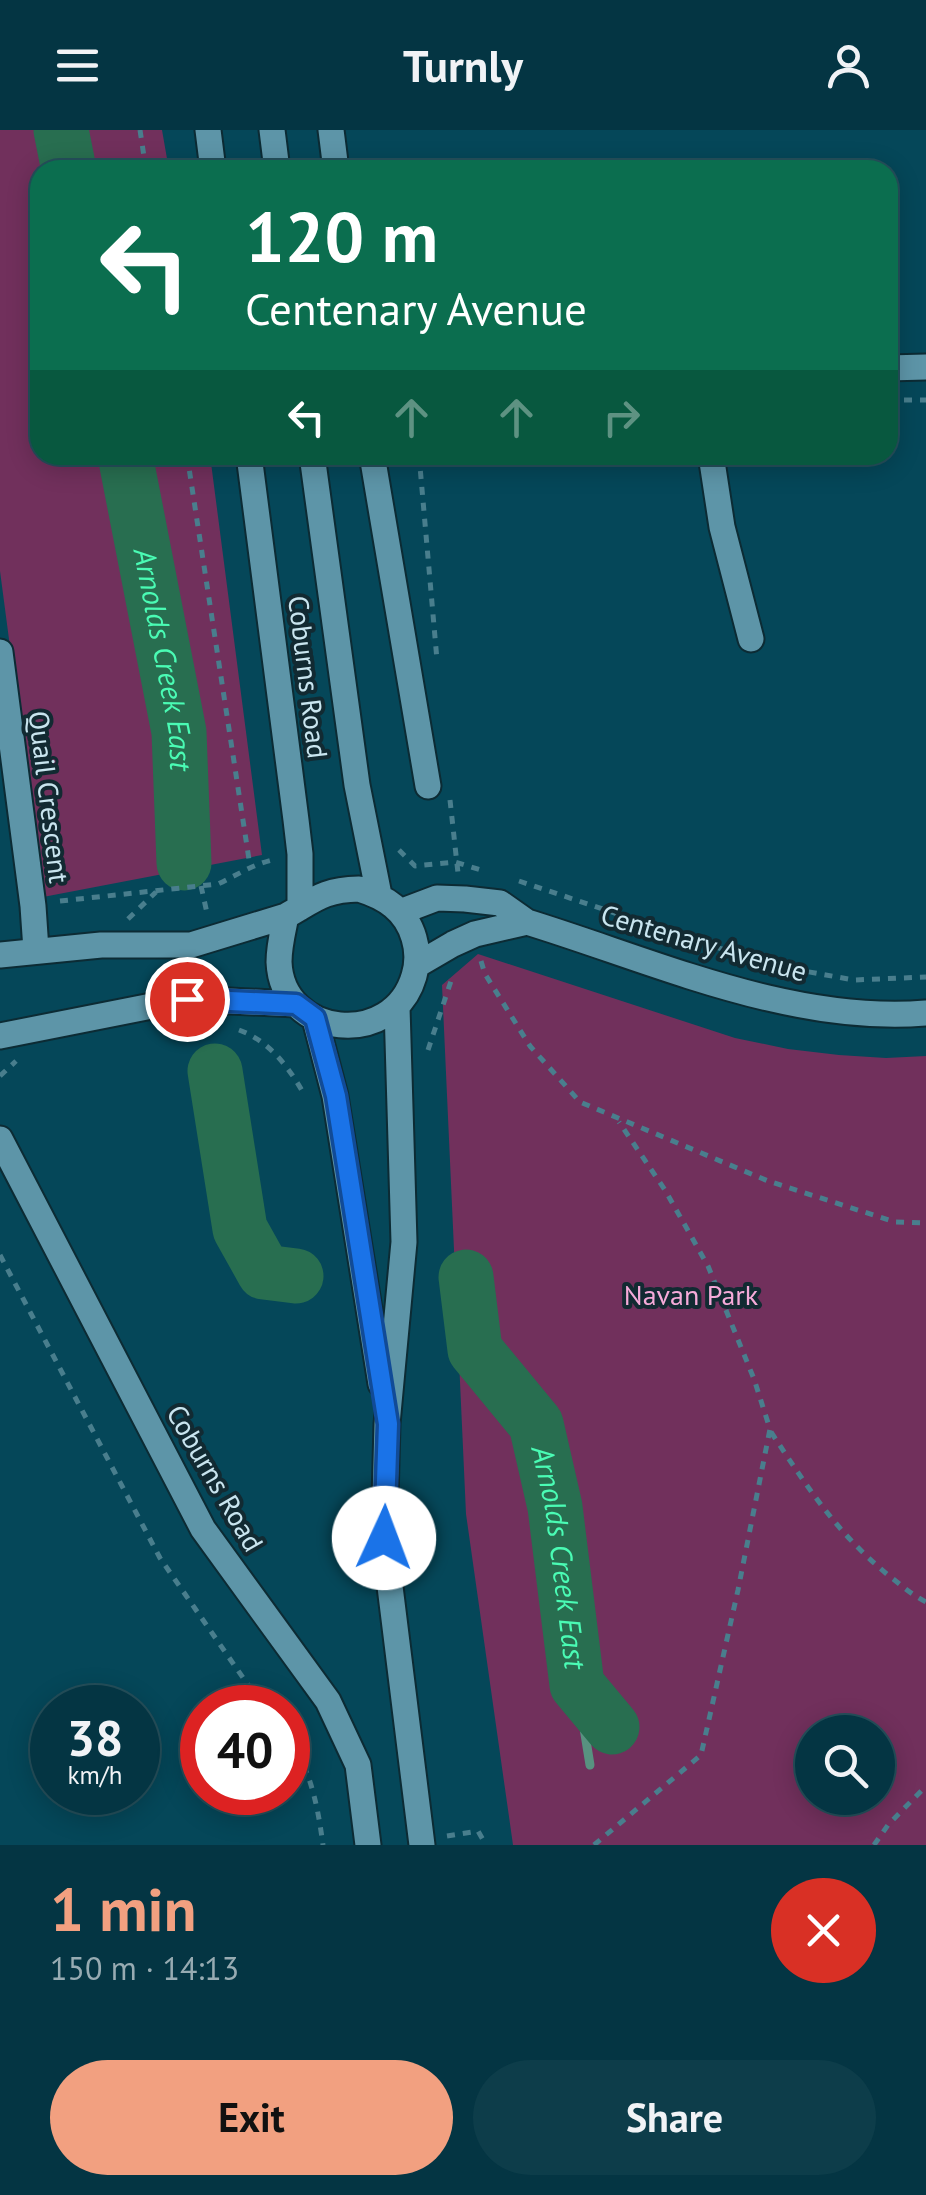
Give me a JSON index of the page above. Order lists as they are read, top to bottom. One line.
{"streets":{"street":["Coburns Road","Quail Crescent","Centenary Avenue"]},"crossings":[["Coburns Road","Centenary Avenue"]],"water":["Arnolds Creek East"],"parks":["Navan Park"],"page":{"header":"Turnly","turn":["120 m","Centenary Avenue"],"speed":"38 km/h","limit":"40","heading":["1 min","150 m · 14:13"],"buttons":["Exit","Share"]}}
